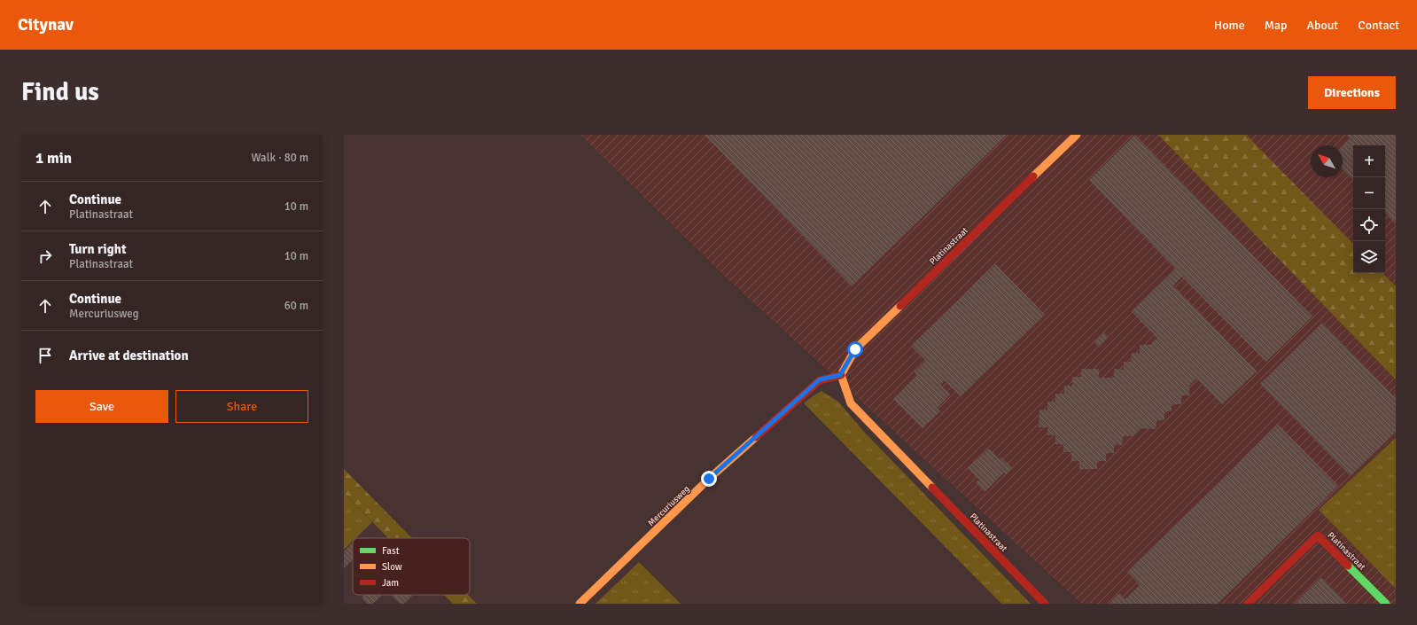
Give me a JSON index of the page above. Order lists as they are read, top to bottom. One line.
{"streets":{"street":["Platinastraat","Mercuriusweg"]},"crossings":[["Platinastraat","Mercuriusweg"]],"legend":["Fast","Slow","Jam"],"north":"top left","page":{"header":"Citynav","nav":["Home","Map","About","Contact"],"buttons":["Directions",["Save","Share"]],"title":"Find us","heading":["1 min","Walk · 80 m"],"map_buttons":["+","−"],"list":[["Continue","Platinastraat","10 m"],["Turn right","Platinastraat","10 m"],["Continue","Mercuriusweg","60 m"],"Arrive at destination"]}}
